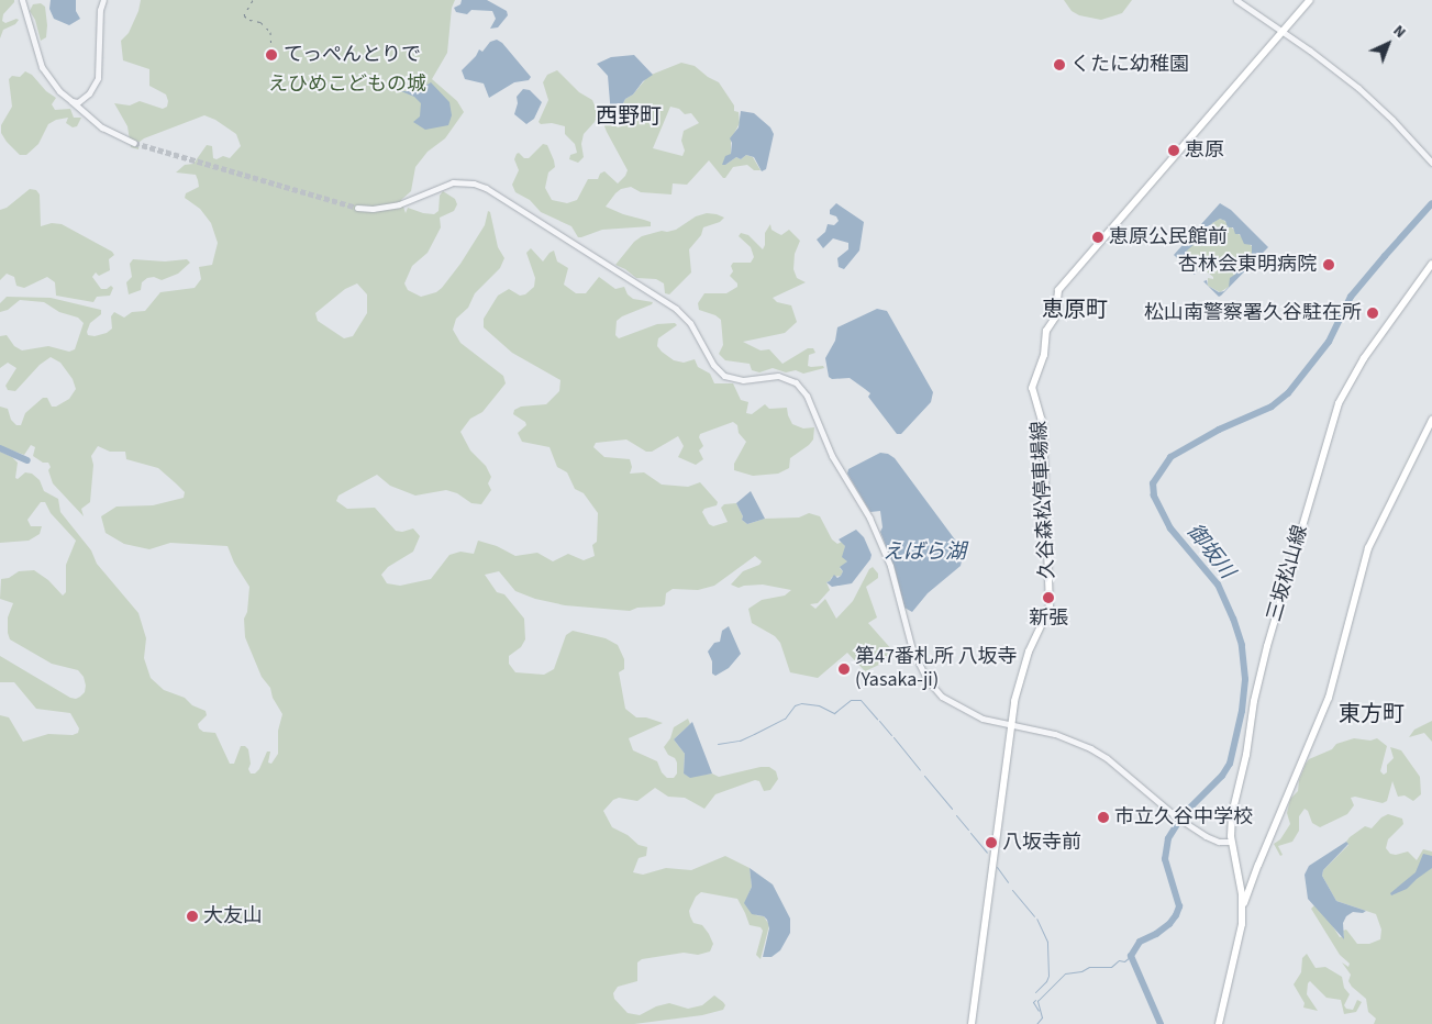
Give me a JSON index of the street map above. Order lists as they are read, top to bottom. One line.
{"streets":{"main road":["久谷森松停車場線","三坂松山線"]},"districts":["西野町","恵原町","東方町"],"water":["御坂川","えばら湖"],"parks":["えひめこどもの城"],"places":["てっぺんとりで","くたに幼稚園","恵原","恵原公民館前","杏林会東明病院","松山南警察署久谷駐在所","新張","第47番札所 八坂寺 (Yasaka-ji)","市立久谷中学校","八坂寺前","大友山"],"north":"top right"}
